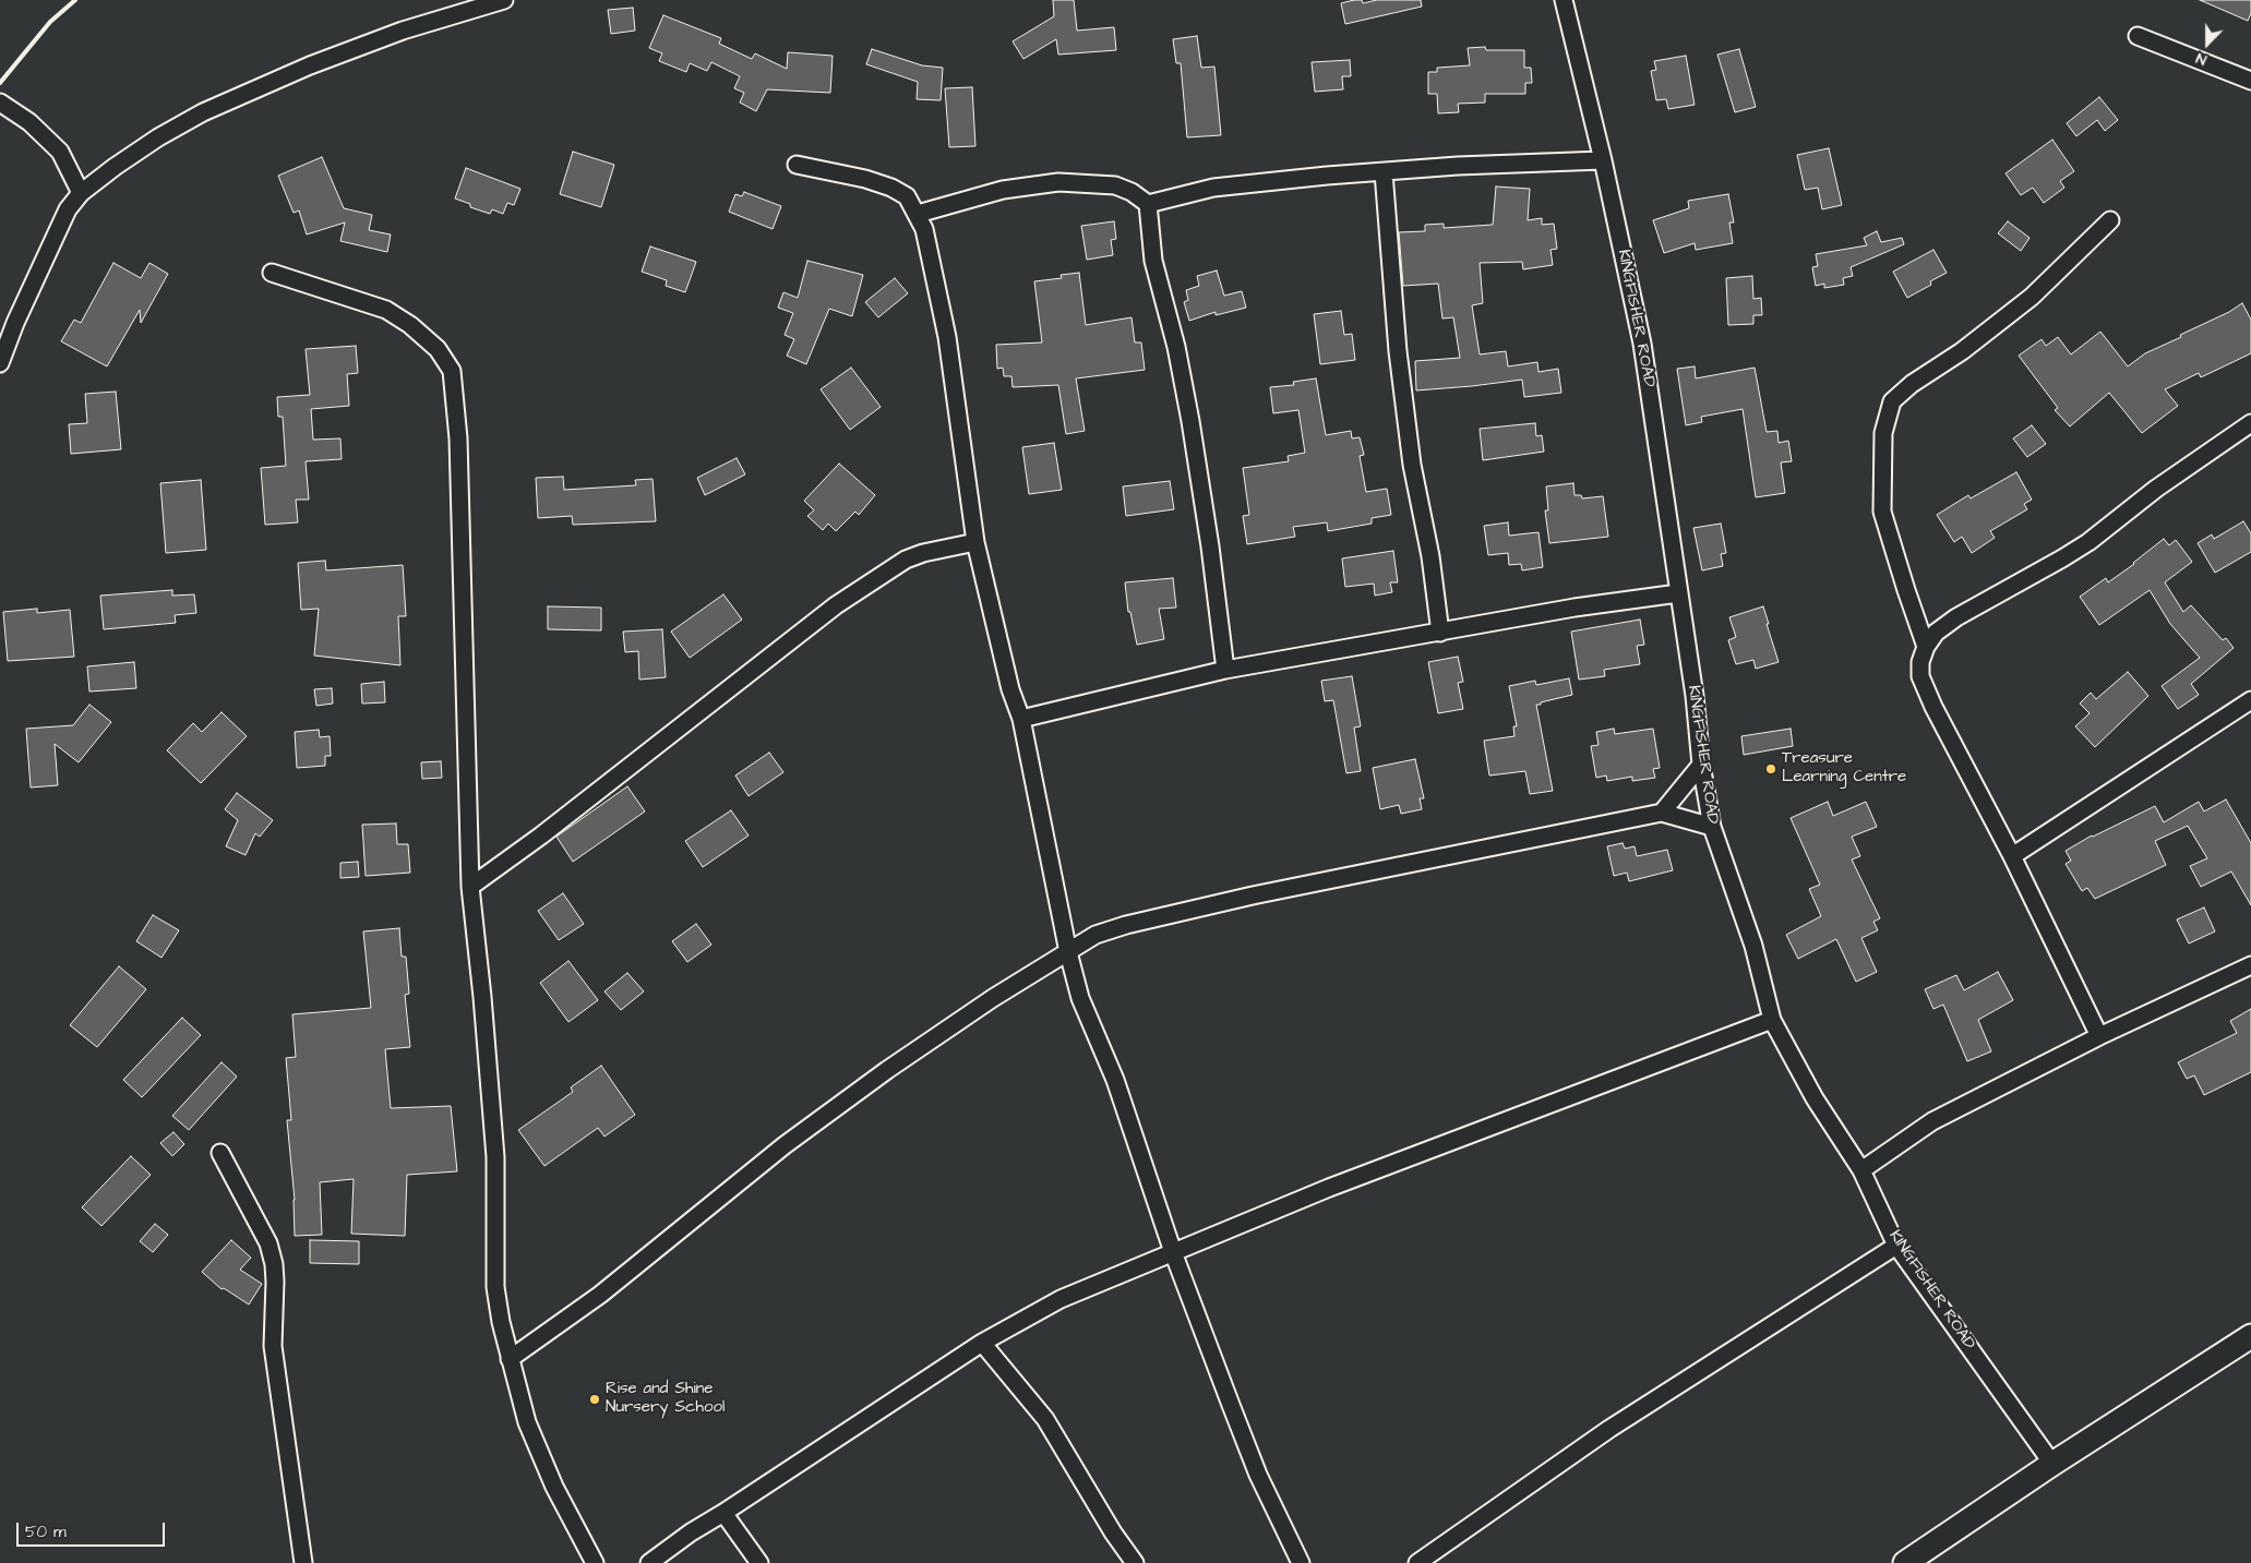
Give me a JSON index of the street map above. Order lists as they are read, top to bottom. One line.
{"streets":{"street":["KINGFISHER ROAD"]},"places":["Treasure Learning Centre","Rise and Shine Nursery School"],"scale_bar":"50 m","north":"bottom"}
